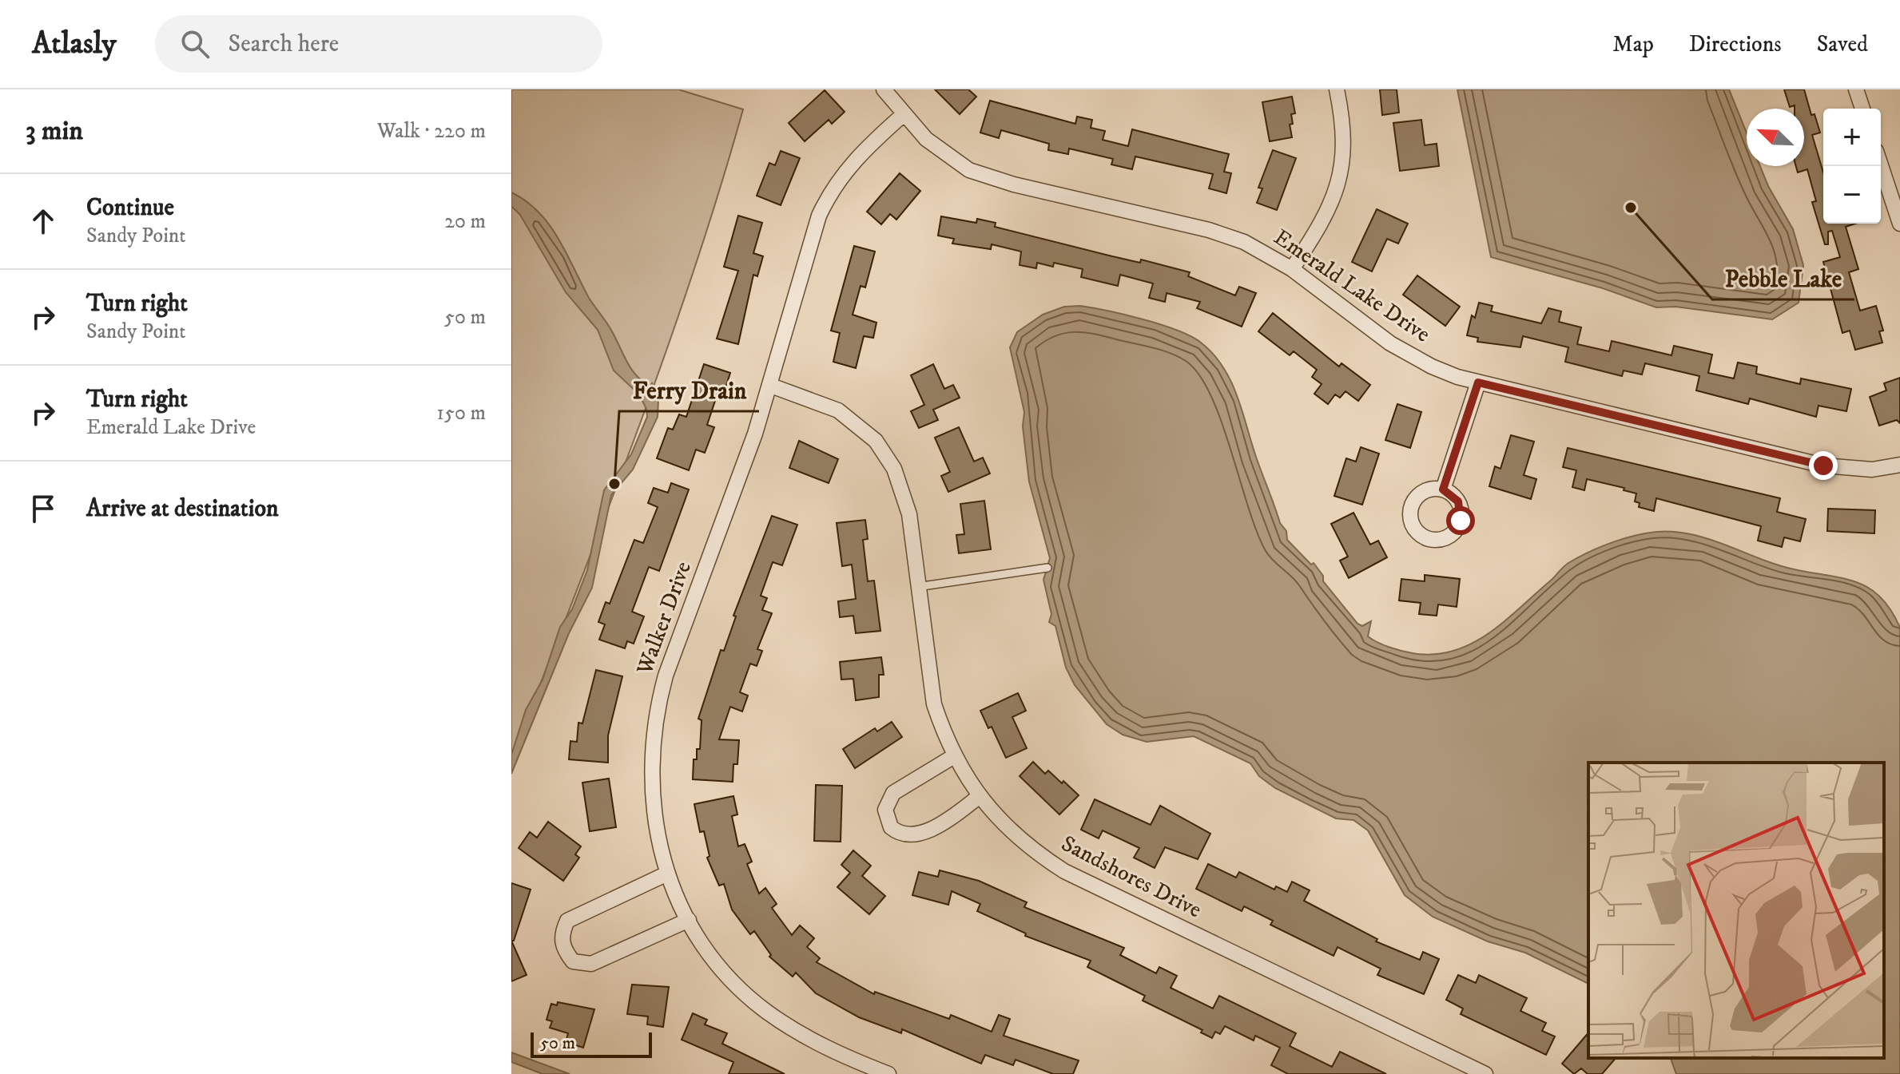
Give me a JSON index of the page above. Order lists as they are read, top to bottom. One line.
{"streets":{"street":["Emerald Lake Drive","Walker Drive","Sandshores Drive"]},"crossings":[["Emerald Lake Drive","Walker Drive"],["Walker Drive","Sandshores Drive"]],"places":["Pebble Lake","Ferry Drain"],"scale_bar":"50 m","north":"top left","page":{"header":"Atlasly","search":"Search here","nav":["Map","Directions","Saved"],"heading":["3 min","Walk · 220 m"],"map_buttons":["+","−"],"list":[["Continue","Sandy Point","20 m"],["Turn right","Sandy Point","50 m"],["Turn right","Emerald Lake Drive","150 m"],"Arrive at destination"],"scale":"50 m"}}
